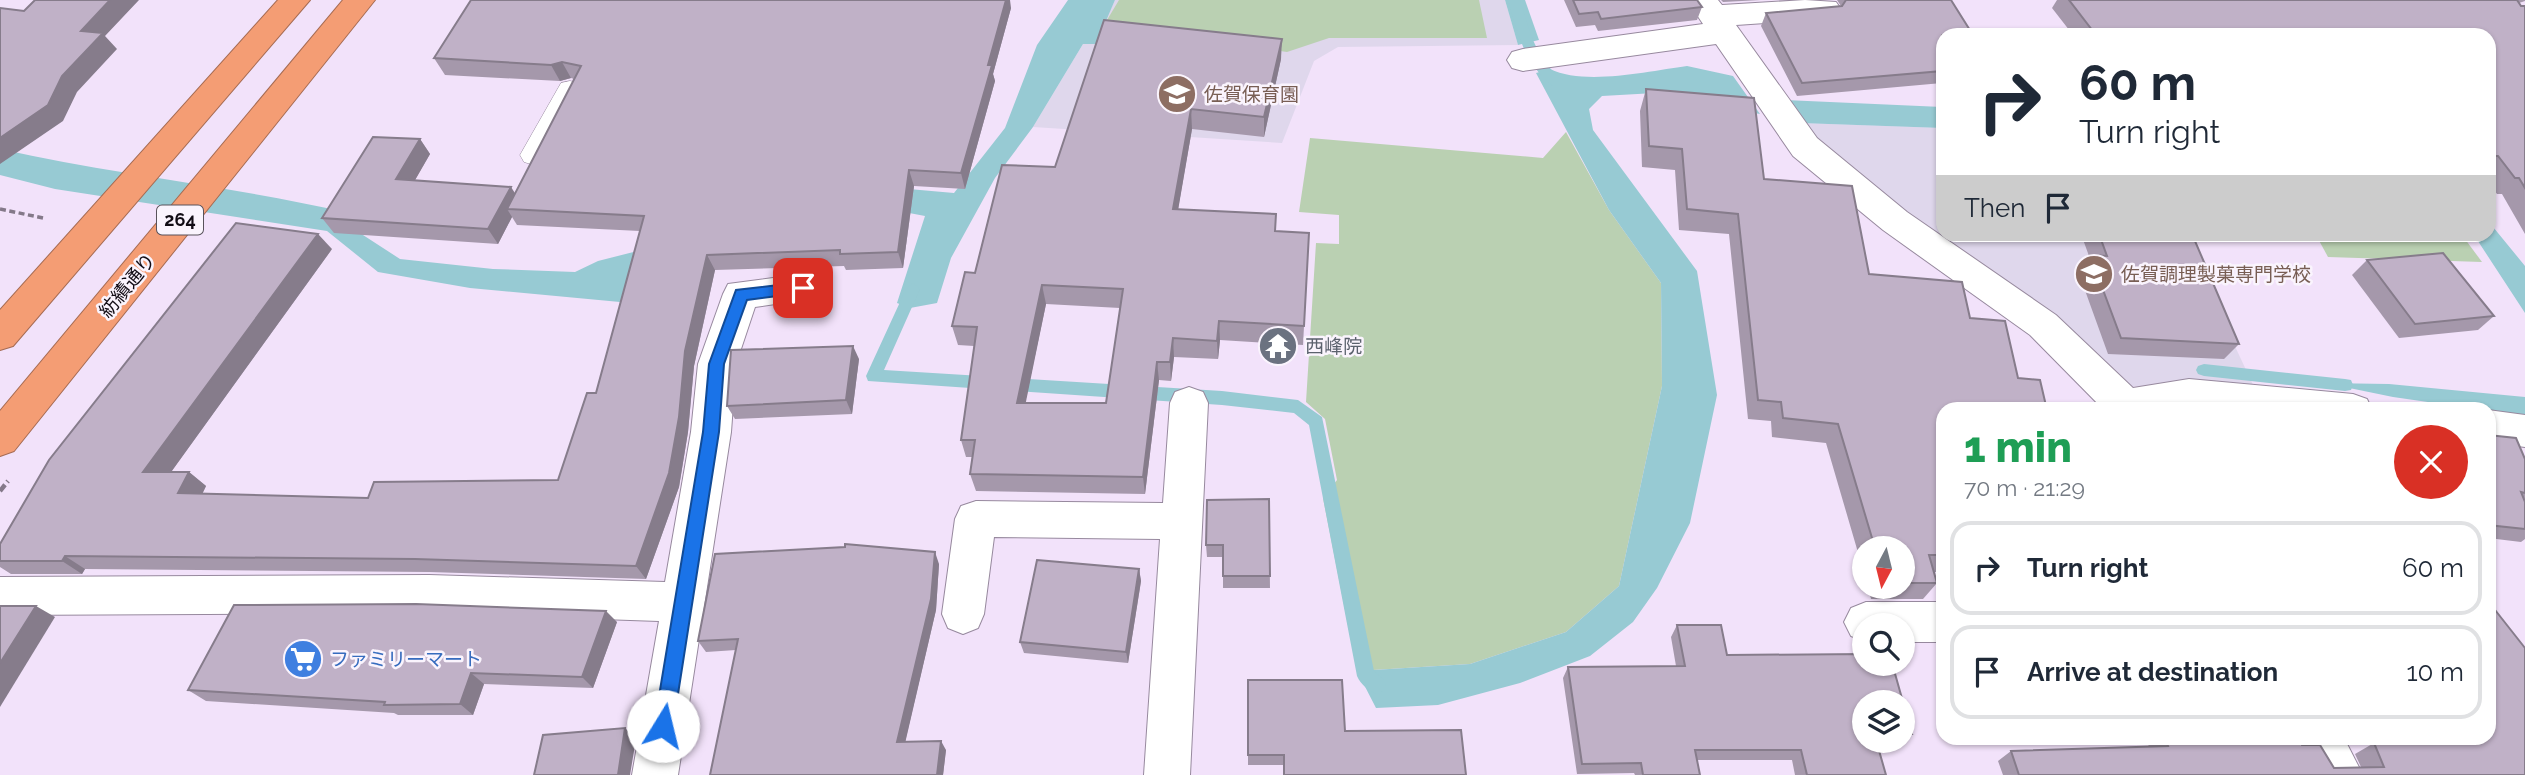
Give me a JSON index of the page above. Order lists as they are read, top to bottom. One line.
{"streets":{"highway":["264","紡績通り"]},"places":{"school or university":["佐賀保育園","佐賀調理製菓専門学校"],"temple":["西峰院"],"supermarket":["ファミリーマート"]},"north":"bottom","page":{"turn":["60 m","Turn right"],"then":"Then","heading":["1 min","70 m · 21:29"],"list":[{"name":"Turn right","value":"60 m"},{"name":"Arrive at destination","value":"10 m"}]}}
